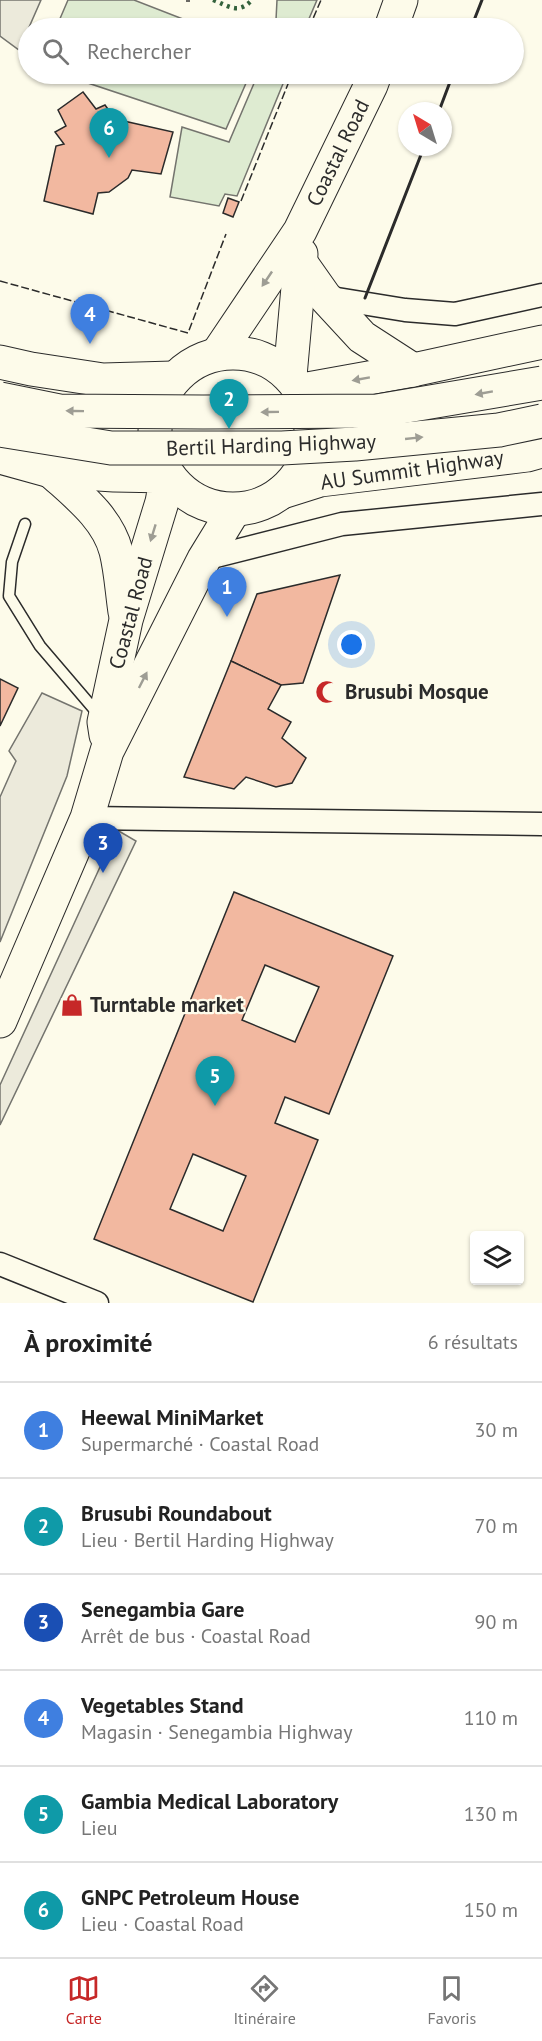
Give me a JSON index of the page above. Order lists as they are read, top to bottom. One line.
{"streets":{"main road":["Coastal Road","Bertil Harding Highway","AU Summit Highway"]},"crossings":[["Coastal Road","AU Summit Highway"]],"places":{"mosque":["Brusubi Mosque"],"shop":["Turntable market"]},"north":"top left","page":{"search":"Rechercher","pins":["6","4","2","1","3","5"],"heading":["À proximité","6 résultats"],"list":[{"mark":"1","name":"Heewal MiniMarket","note":"Supermarché · Coastal Road","value":"30 m"},{"mark":"2","name":"Brusubi Roundabout","note":"Lieu · Bertil Harding Highway","value":"70 m"},{"mark":"3","name":"Senegambia Gare","note":"Arrêt de bus · Coastal Road","value":"90 m"},{"mark":"4","name":"Vegetables Stand","note":"Magasin · Senegambia Highway","value":"110 m"},{"mark":"5","name":"Gambia Medical Laboratory","note":"Lieu","value":"130 m"},{"mark":"6","name":"GNPC Petroleum House","note":"Lieu · Coastal Road","value":"150 m"}],"nav":["Carte","Itinéraire","Favoris"]}}
